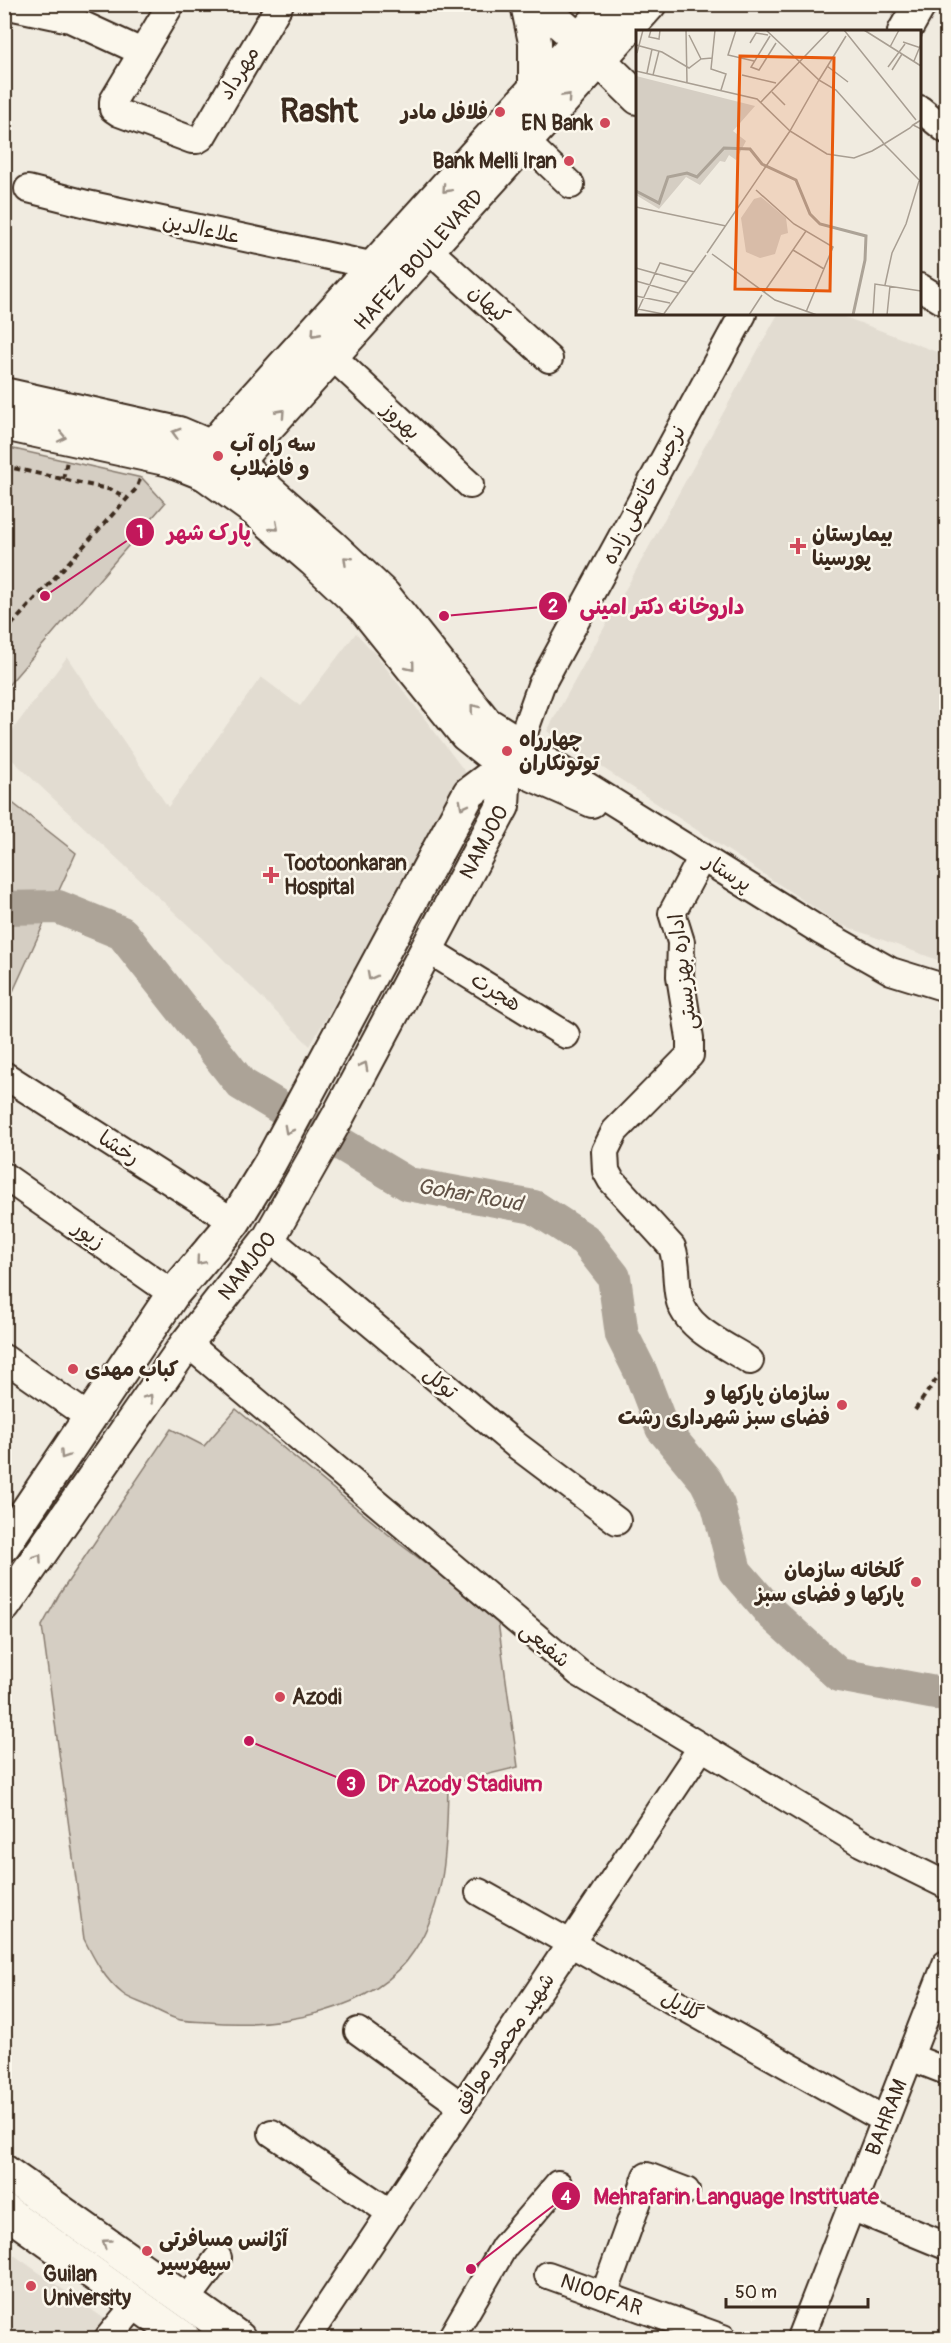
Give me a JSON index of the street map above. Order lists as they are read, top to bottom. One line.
{"streets":{"main road":["HAFEZ BOULEVARD","NAMJOO"],"street":["مهرداد","علاءالدین","کیهان","بهروز","نرجس خانعلی زاده","پرستار","اداره بهزیستی","هجرت","رخشا","زیور","توکل","شفیعی","گلایل","شهید محمود موافق","BAHRAM","NIOOFAR"]},"crossings":[["علاءالدین","HAFEZ BOULEVARD"],["HAFEZ BOULEVARD","کیهان"],["HAFEZ BOULEVARD","بهروز"],["نرجس خانعلی زاده","NAMJOO"],["نرجس خانعلی زاده","پرستار"],["NAMJOO","پرستار"],["NAMJOO","هجرت"],["NAMJOO","رخشا"],["NAMJOO","زیور"],["NAMJOO","توکل"],["NAMJOO","شفیعی"],["پرستار","اداره بهزیستی"],["شفیعی","شهید محمود موافق"],["گلایل","شهید محمود موافق"],["گلایل","BAHRAM"]],"districts":["Rasht"],"water":["Gohar Roud"],"places":{"other":["فلافل مادر","EN Bank","Bank Melli Iran","سه راه آب و فاضلاب","پارک شهر","داروخانه دکتر امینی","چهارراه توتونکاران","کباب مهدی","سازمان پارکها و فضای سبز شهرداری رشت","گلخانه سازمان پارکها و فضای سبز","Azodi","Dr Azody Stadium","آژانس مسافرتی سپهرسیر","Mehrafarin Language Instituate","Guilan University"],"health":["بیمارستان پورسینا","Tootoonkaran Hospital"]},"scale_bar":"50 m"}
